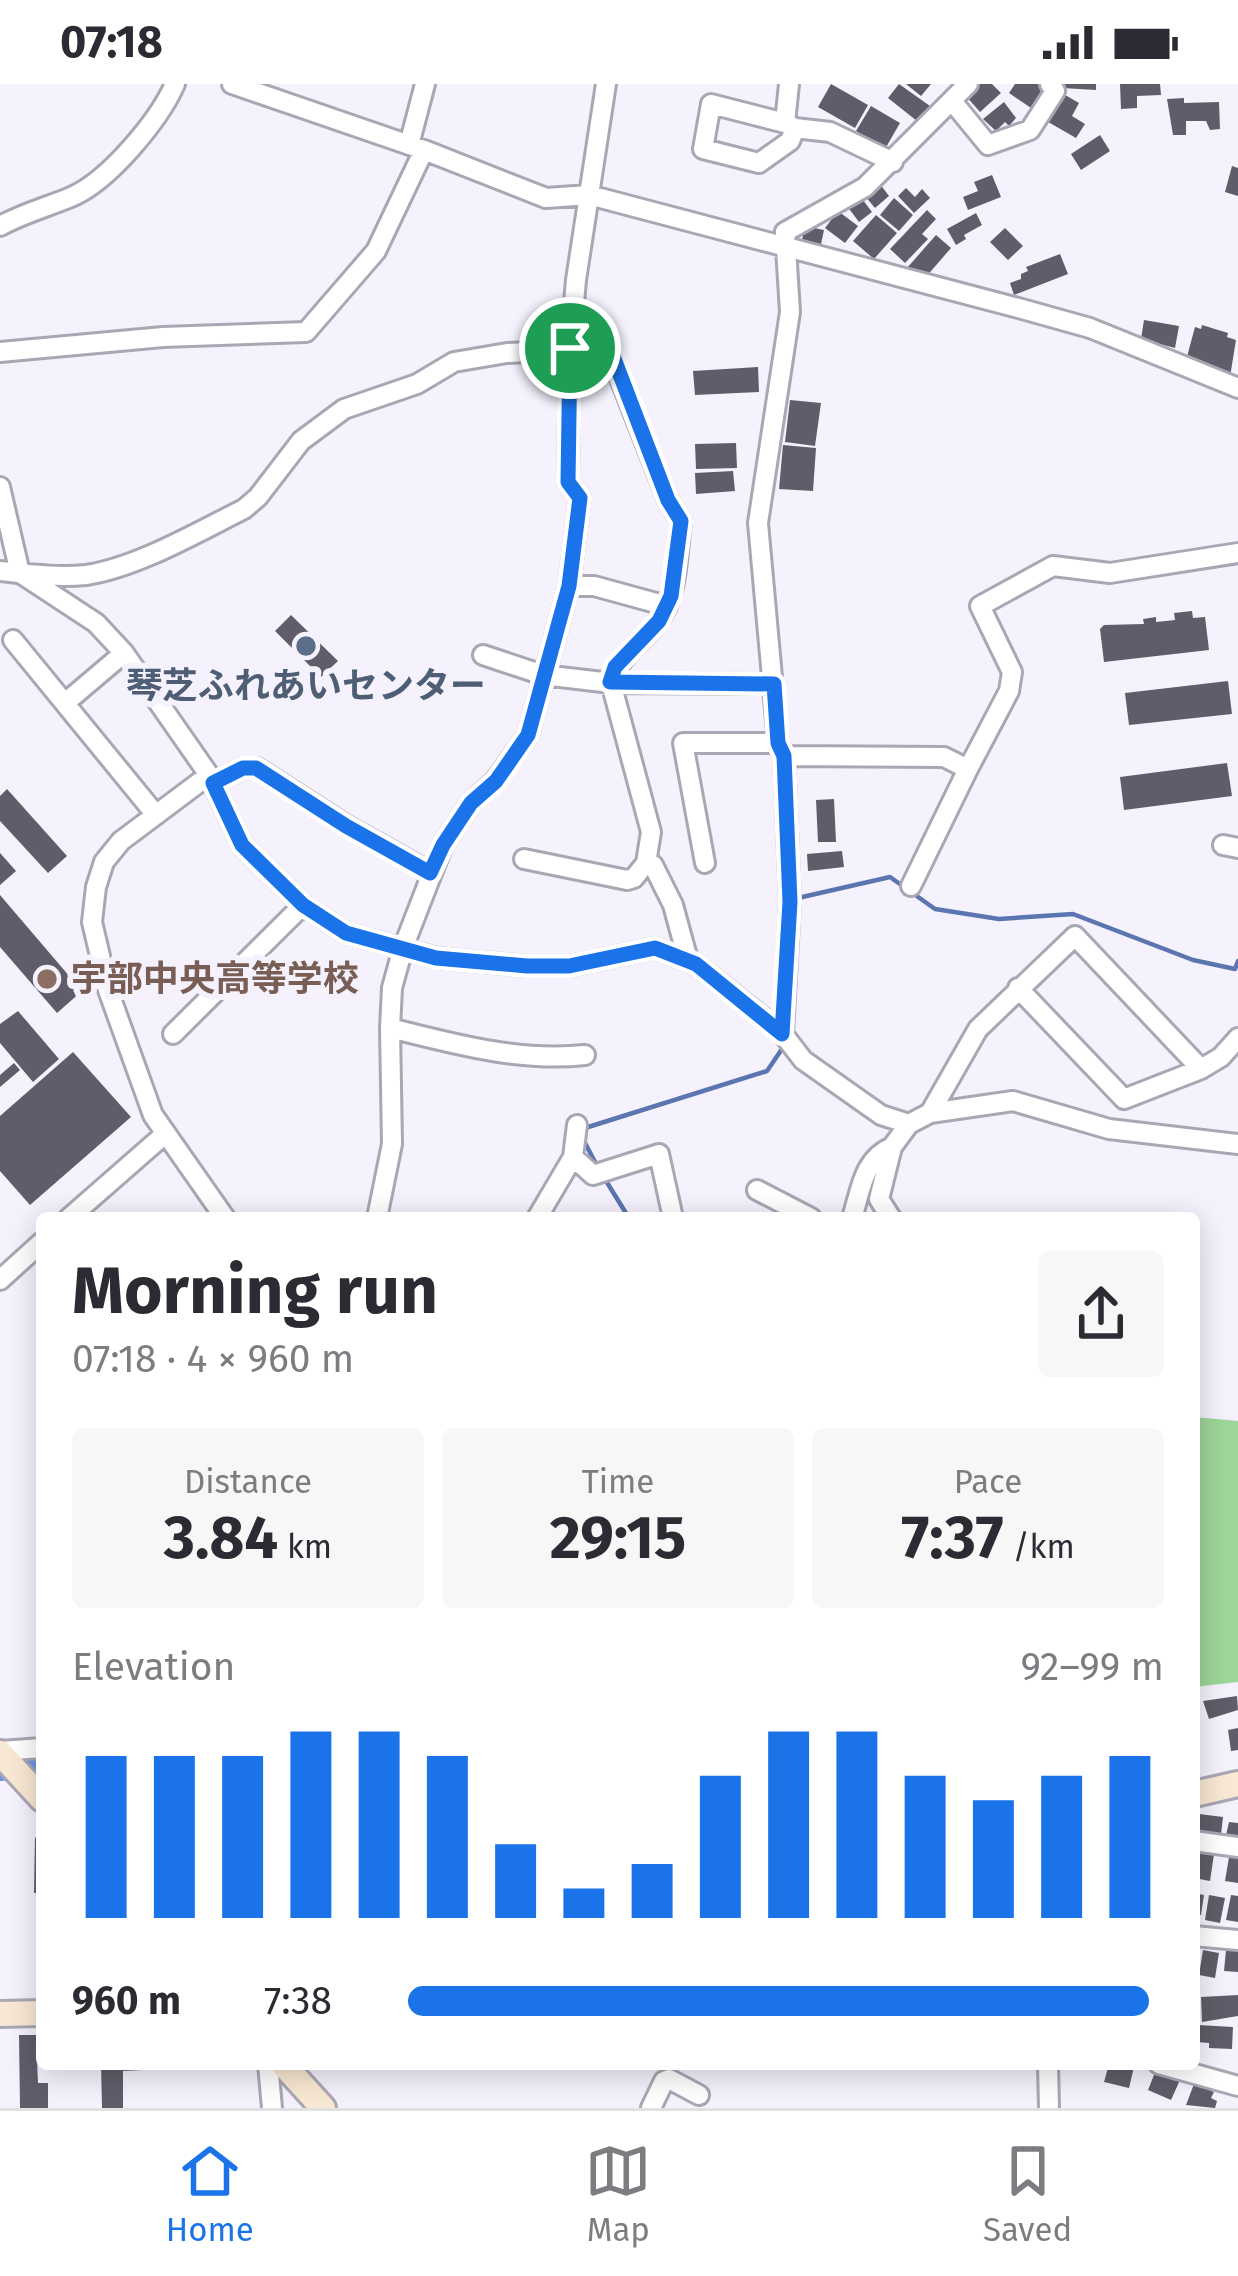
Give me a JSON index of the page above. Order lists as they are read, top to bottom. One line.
{"places":["琴芝ふれあいセンター","宇部中央高等学校"],"page":{"status":"07:18","heading":["Morning run","07:18 · 4 × 960 m"],"stats":[["Distance","3.84 km"],["Time","29:15"],["Pace","7:37 /km"]],"chart":["Elevation","92–99 m"],"list":[{"name":"960 m","note":"7:38"}],"tabs":["Home","Map","Saved"]}}
